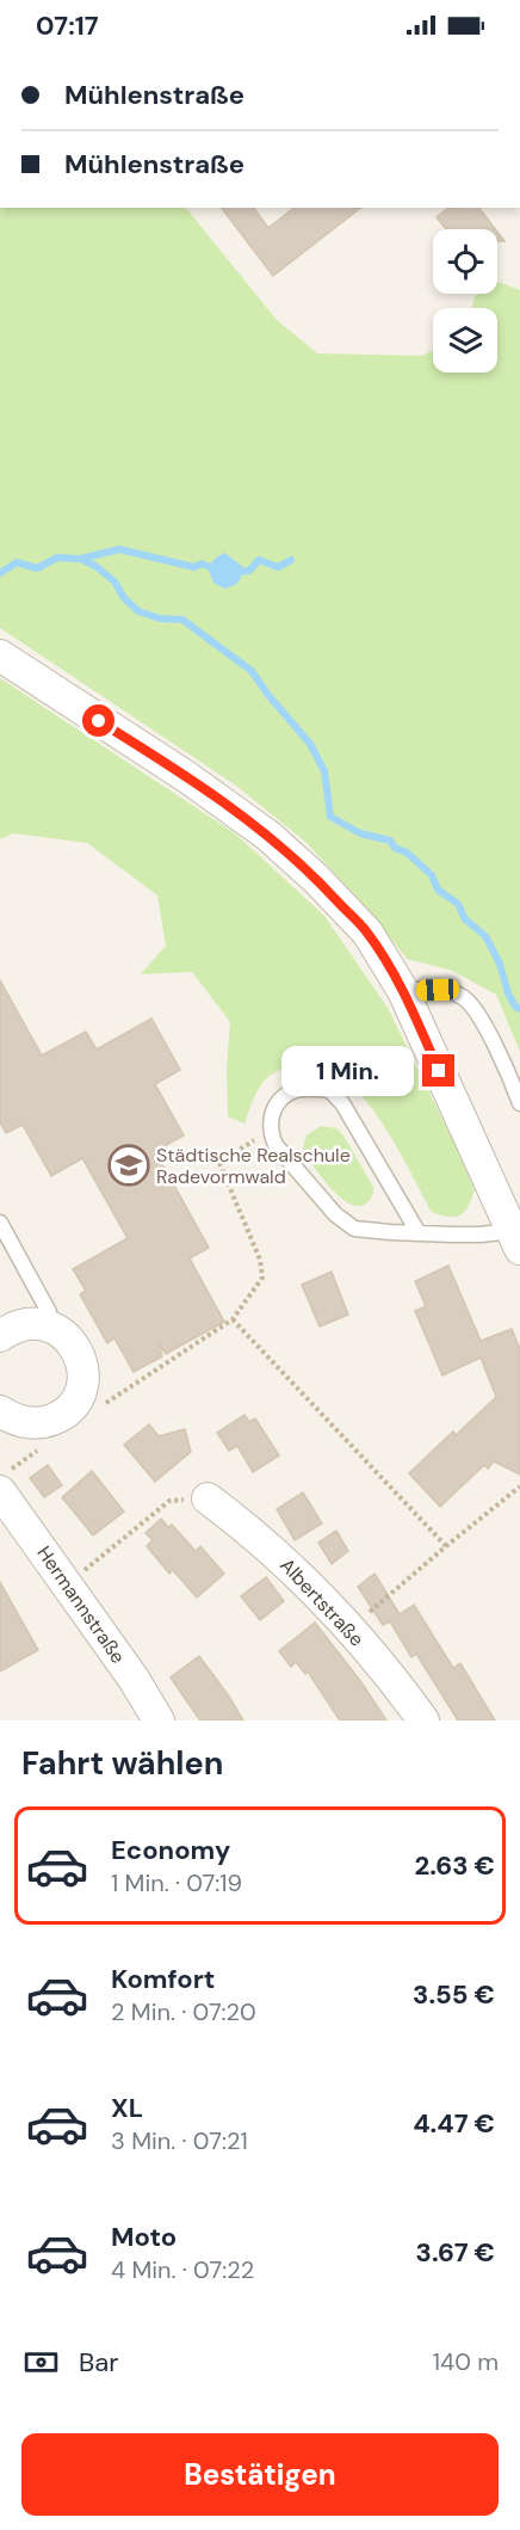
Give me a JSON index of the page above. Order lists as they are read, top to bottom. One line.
{"streets":{"street":["Albertstraße","Hermannstraße"]},"places":{"school or university":["Städtische Realschule Radevormwald"]},"page":{"status":"07:17","banner":["Mühlenstraße","Mühlenstraße"],"bubble":"1 Min.","heading":"Fahrt wählen","list":[{"name":"Economy","note":"1 Min. · 07:19","value":"2.63 €"},{"name":"Komfort","note":"2 Min. · 07:20","value":"3.55 €"},{"name":"XL","note":"3 Min. · 07:21","value":"4.47 €"},{"name":"Moto","note":"4 Min. · 07:22","value":"3.67 €"}],"pay":["Bar","140 m"],"buttons":"Bestätigen"}}
